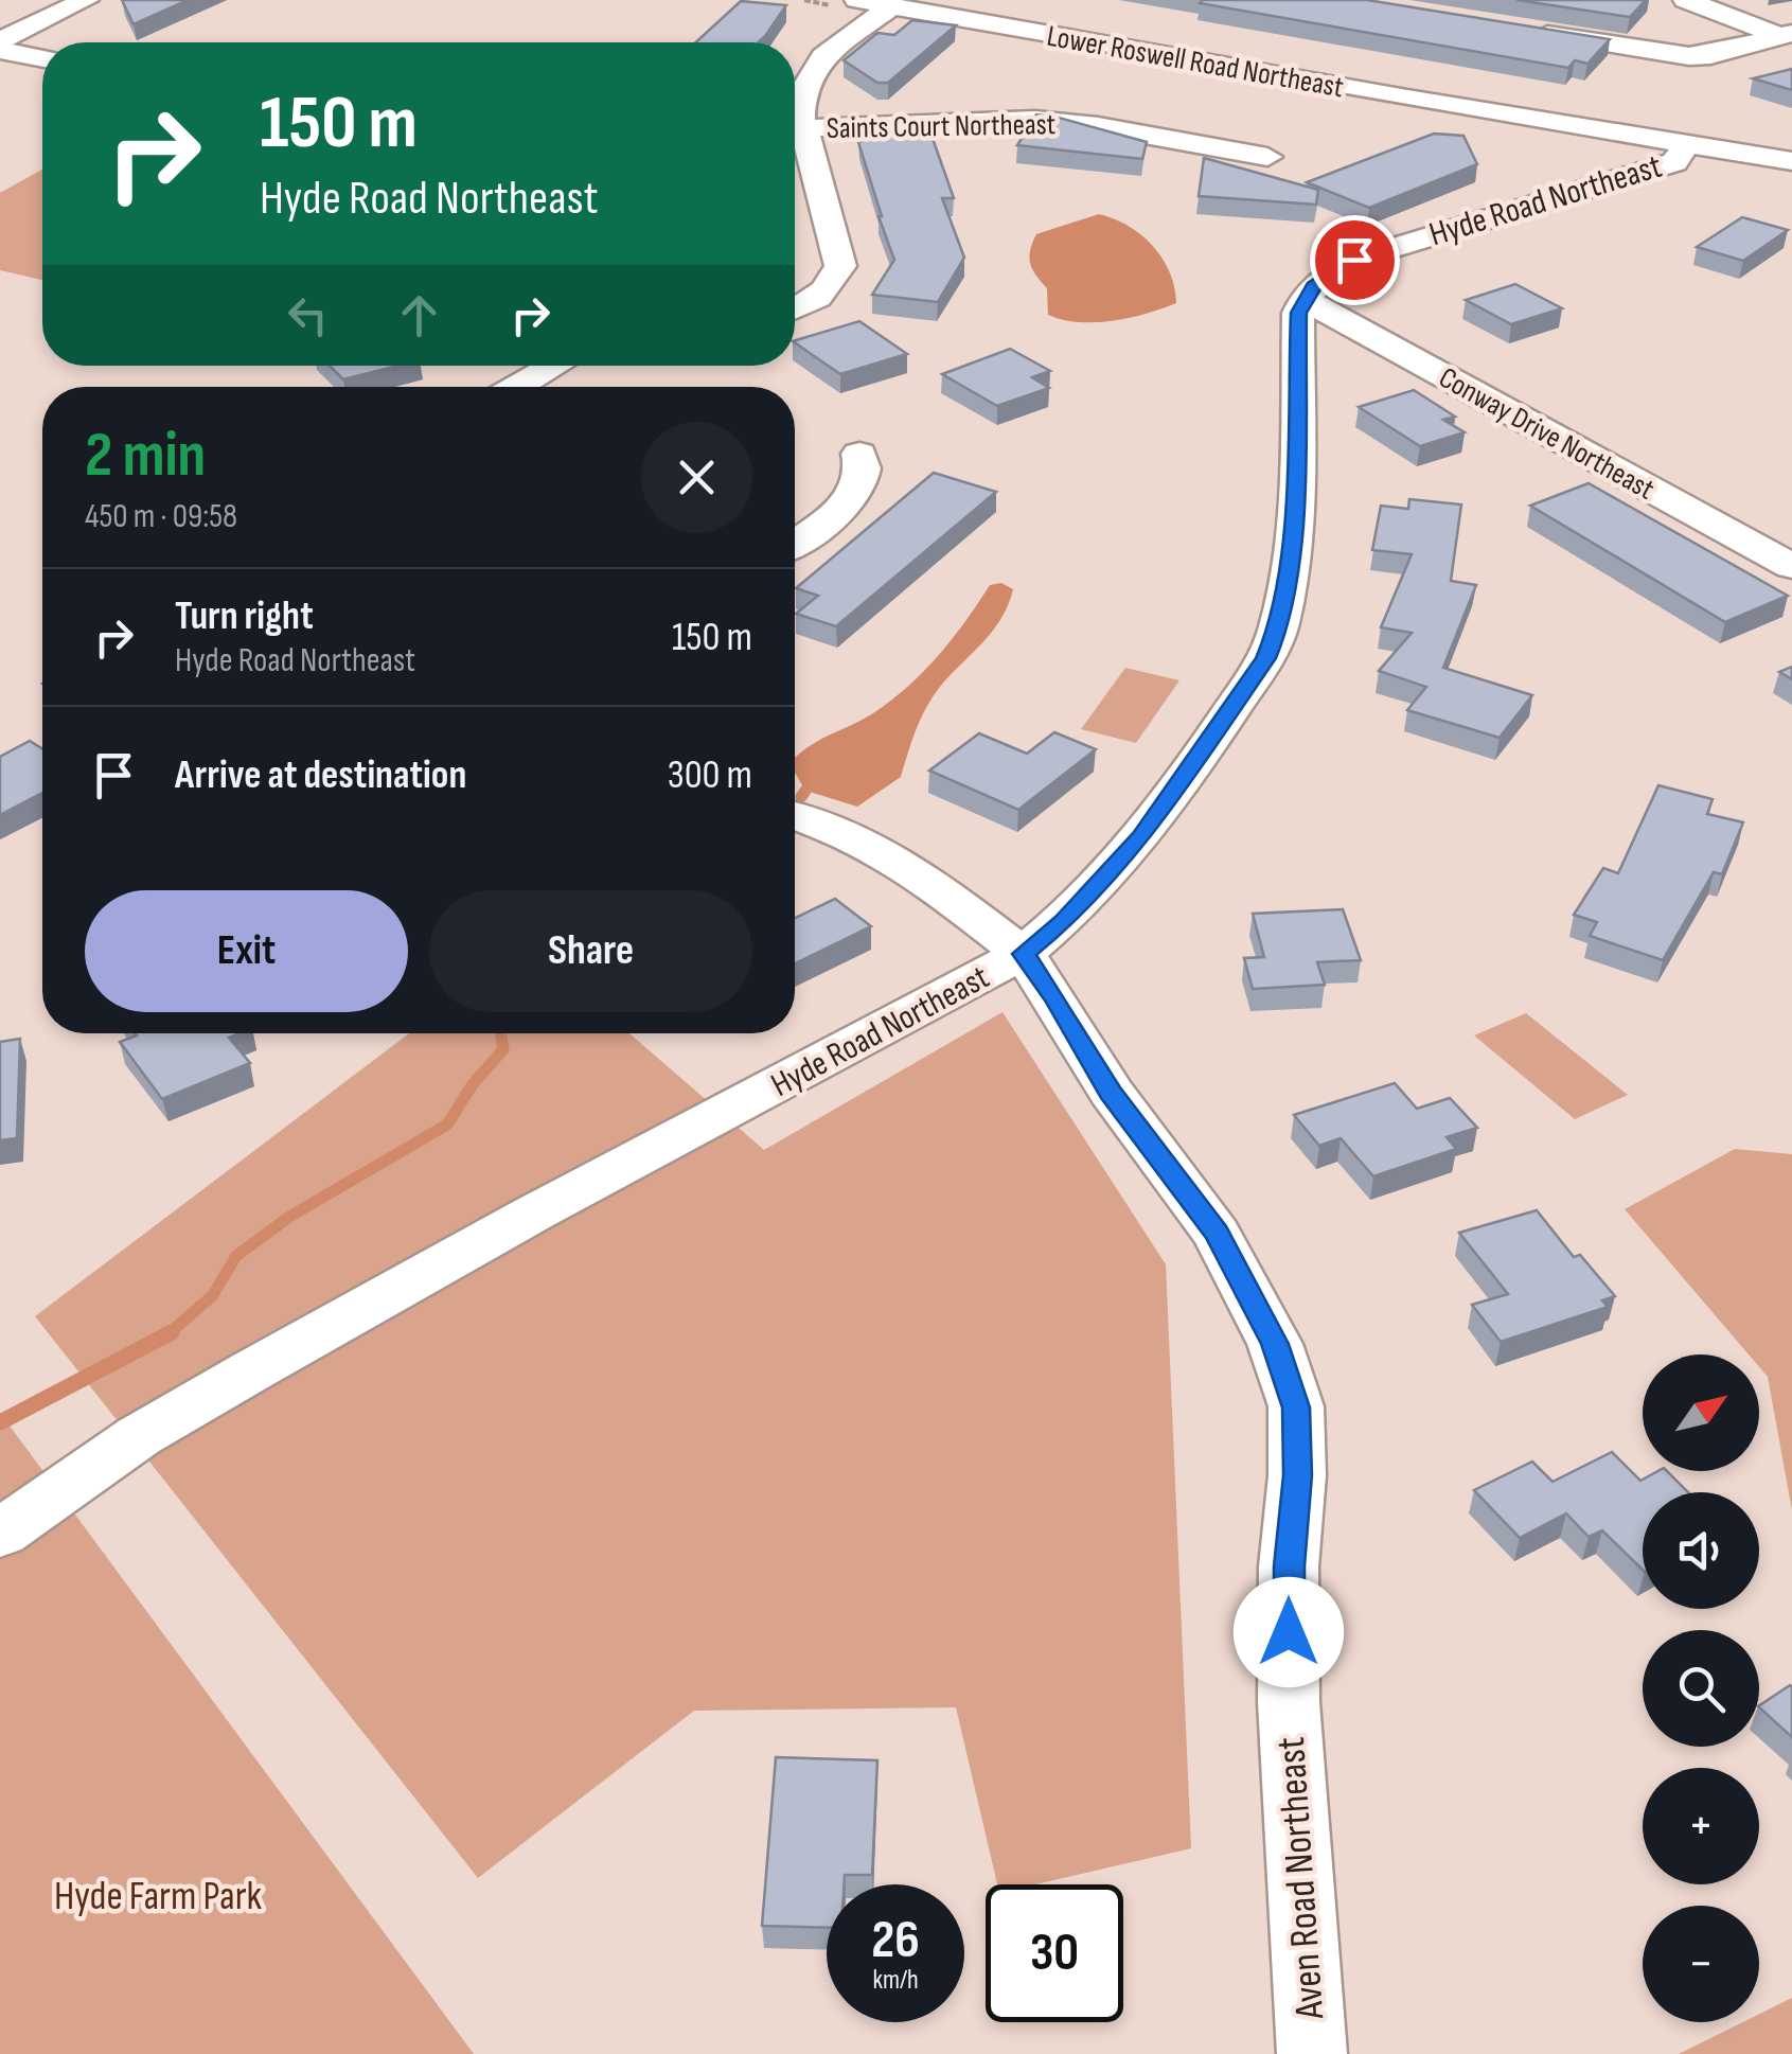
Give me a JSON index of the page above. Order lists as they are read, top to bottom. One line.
{"streets":{"street":["Lower Roswell Road Northeast","Saints Court Northeast","Hyde Road Northeast","Conway Drive Northeast","Aven Road Northeast"]},"crossings":[["Lower Roswell Road Northeast","Hyde Road Northeast"],["Hyde Road Northeast","Conway Drive Northeast"],["Hyde Road Northeast","Aven Road Northeast"]],"parks":["Hyde Farm Park"],"north":"top right","page":{"turn":["150 m","Hyde Road Northeast"],"heading":["2 min","450 m · 09:58"],"list":[{"name":"Turn right","note":"Hyde Road Northeast","value":"150 m"},{"name":"Arrive at destination","value":"300 m"}],"buttons":["Exit","Share"],"map_buttons":["+","−"],"speed":"26 km/h","limit":"30"}}
